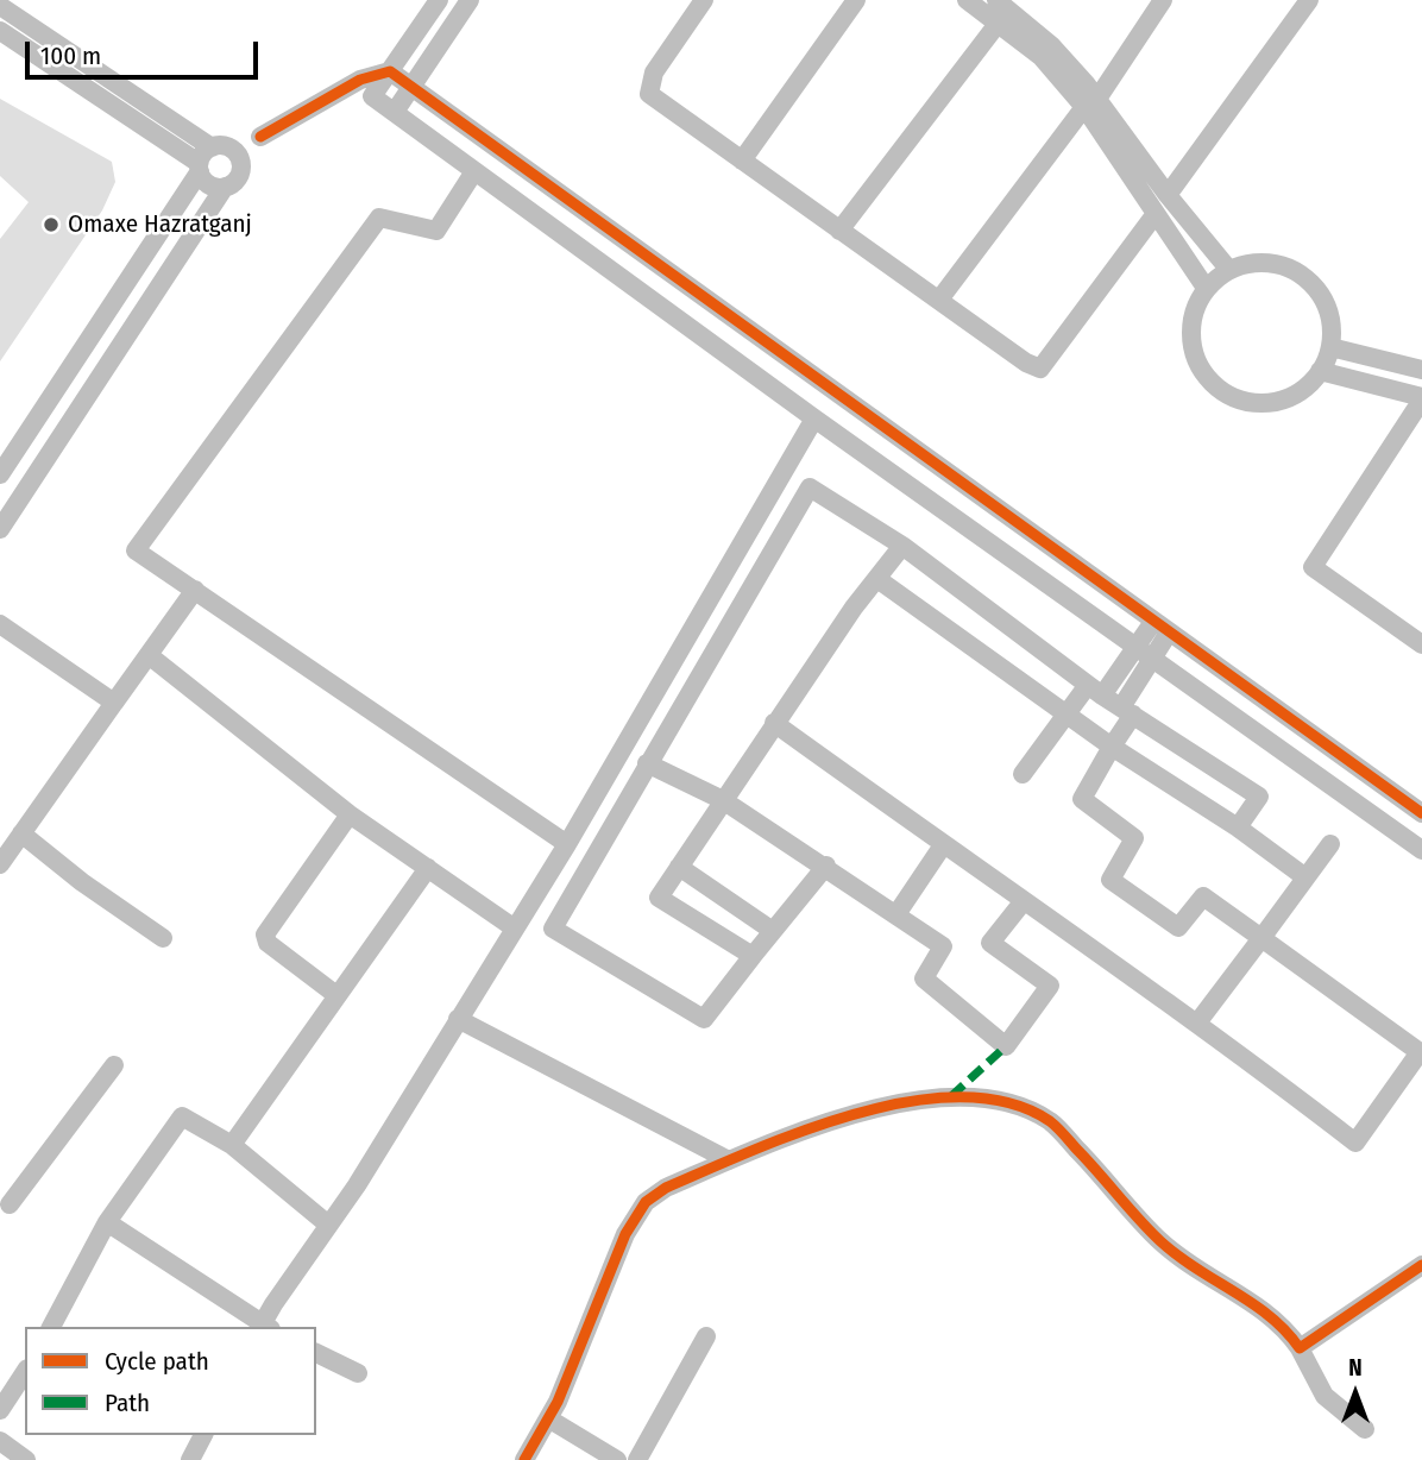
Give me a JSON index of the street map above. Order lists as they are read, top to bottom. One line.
{"places":["Omaxe Hazratganj"],"legend":["Cycle path","Path"],"scale_bar":"100 m","north":"top"}
